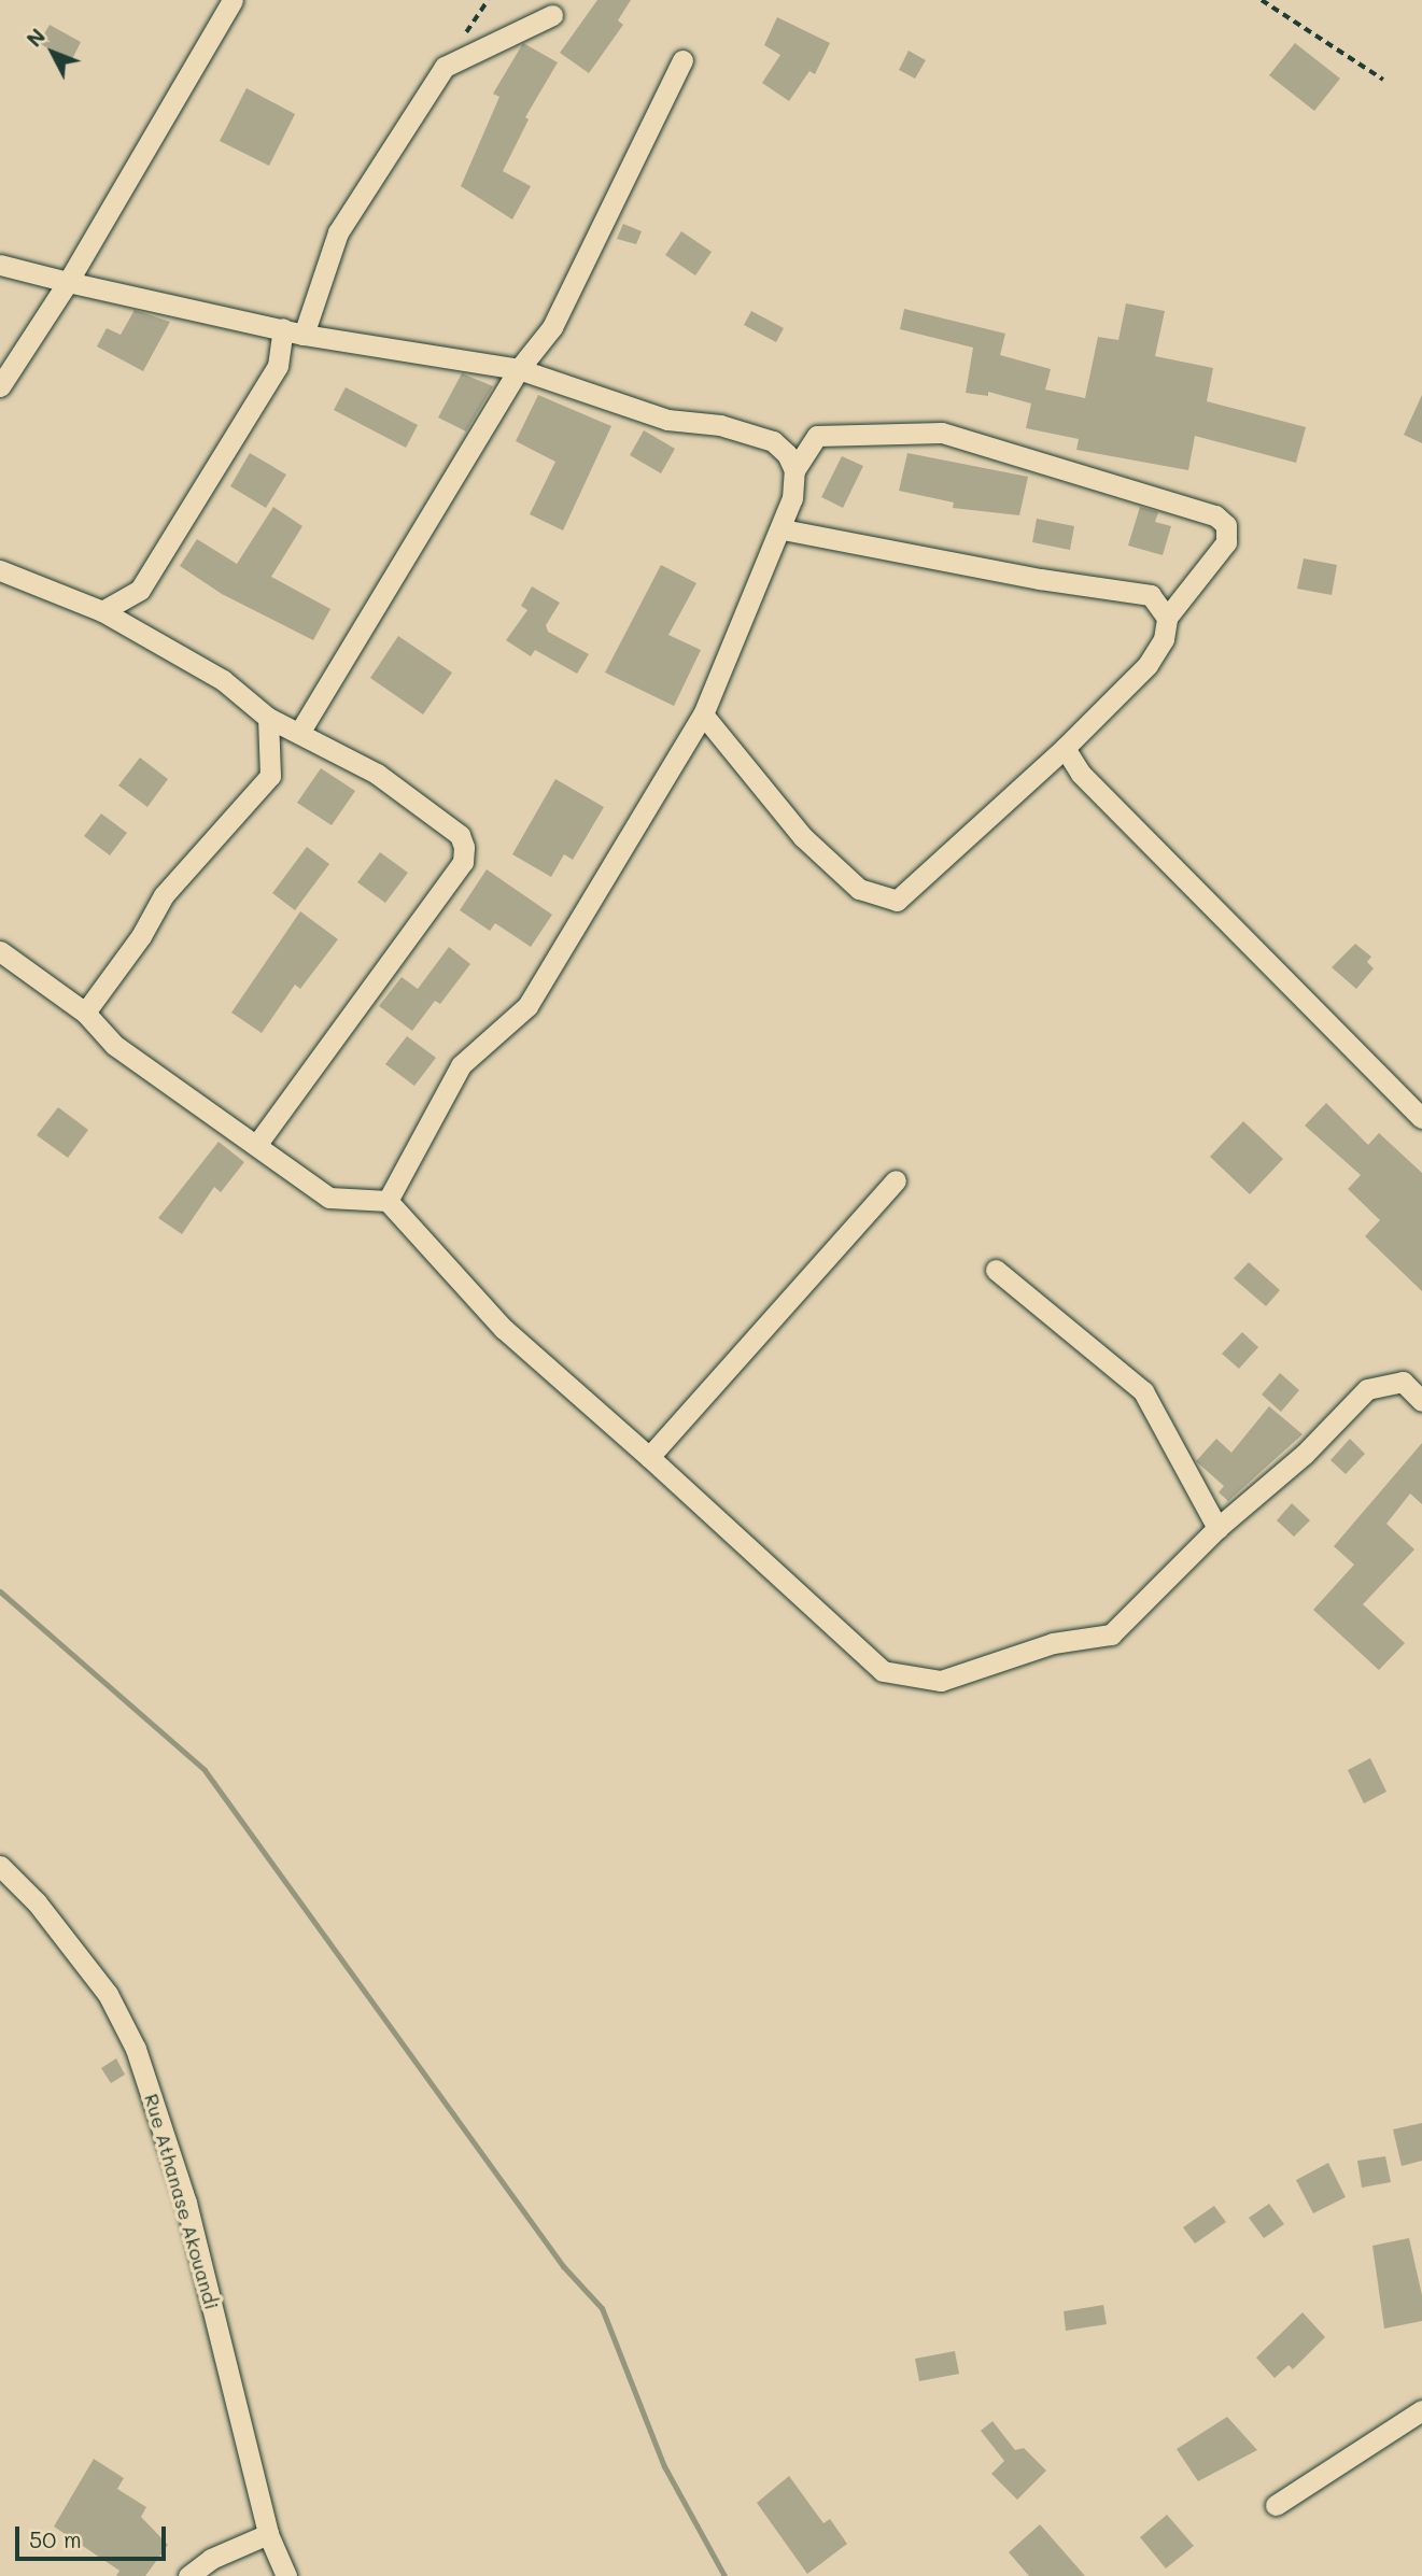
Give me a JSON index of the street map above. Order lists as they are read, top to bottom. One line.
{"streets":{"street":["Rue Athanase Akouandi"]},"scale_bar":"50 m","north":"top left"}
